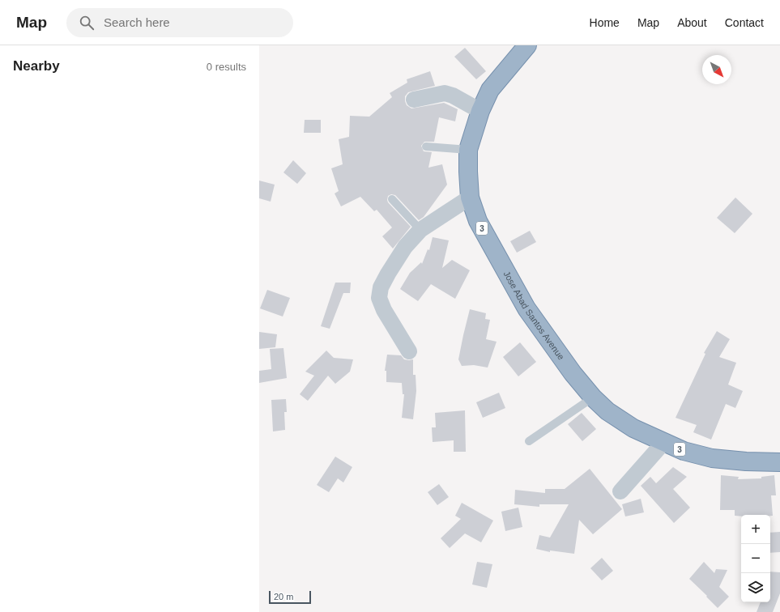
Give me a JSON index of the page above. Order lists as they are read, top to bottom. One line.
{"streets":{"highway":["3","Jose Abad Santos Avenue"]},"scale_bar":"20 m","north":"bottom right","page":{"header":"Map","search":"Search here","nav":["Home","Map","About","Contact"],"heading":["Nearby","0 results"],"map_buttons":["+","−"],"scale":"20 m"}}
